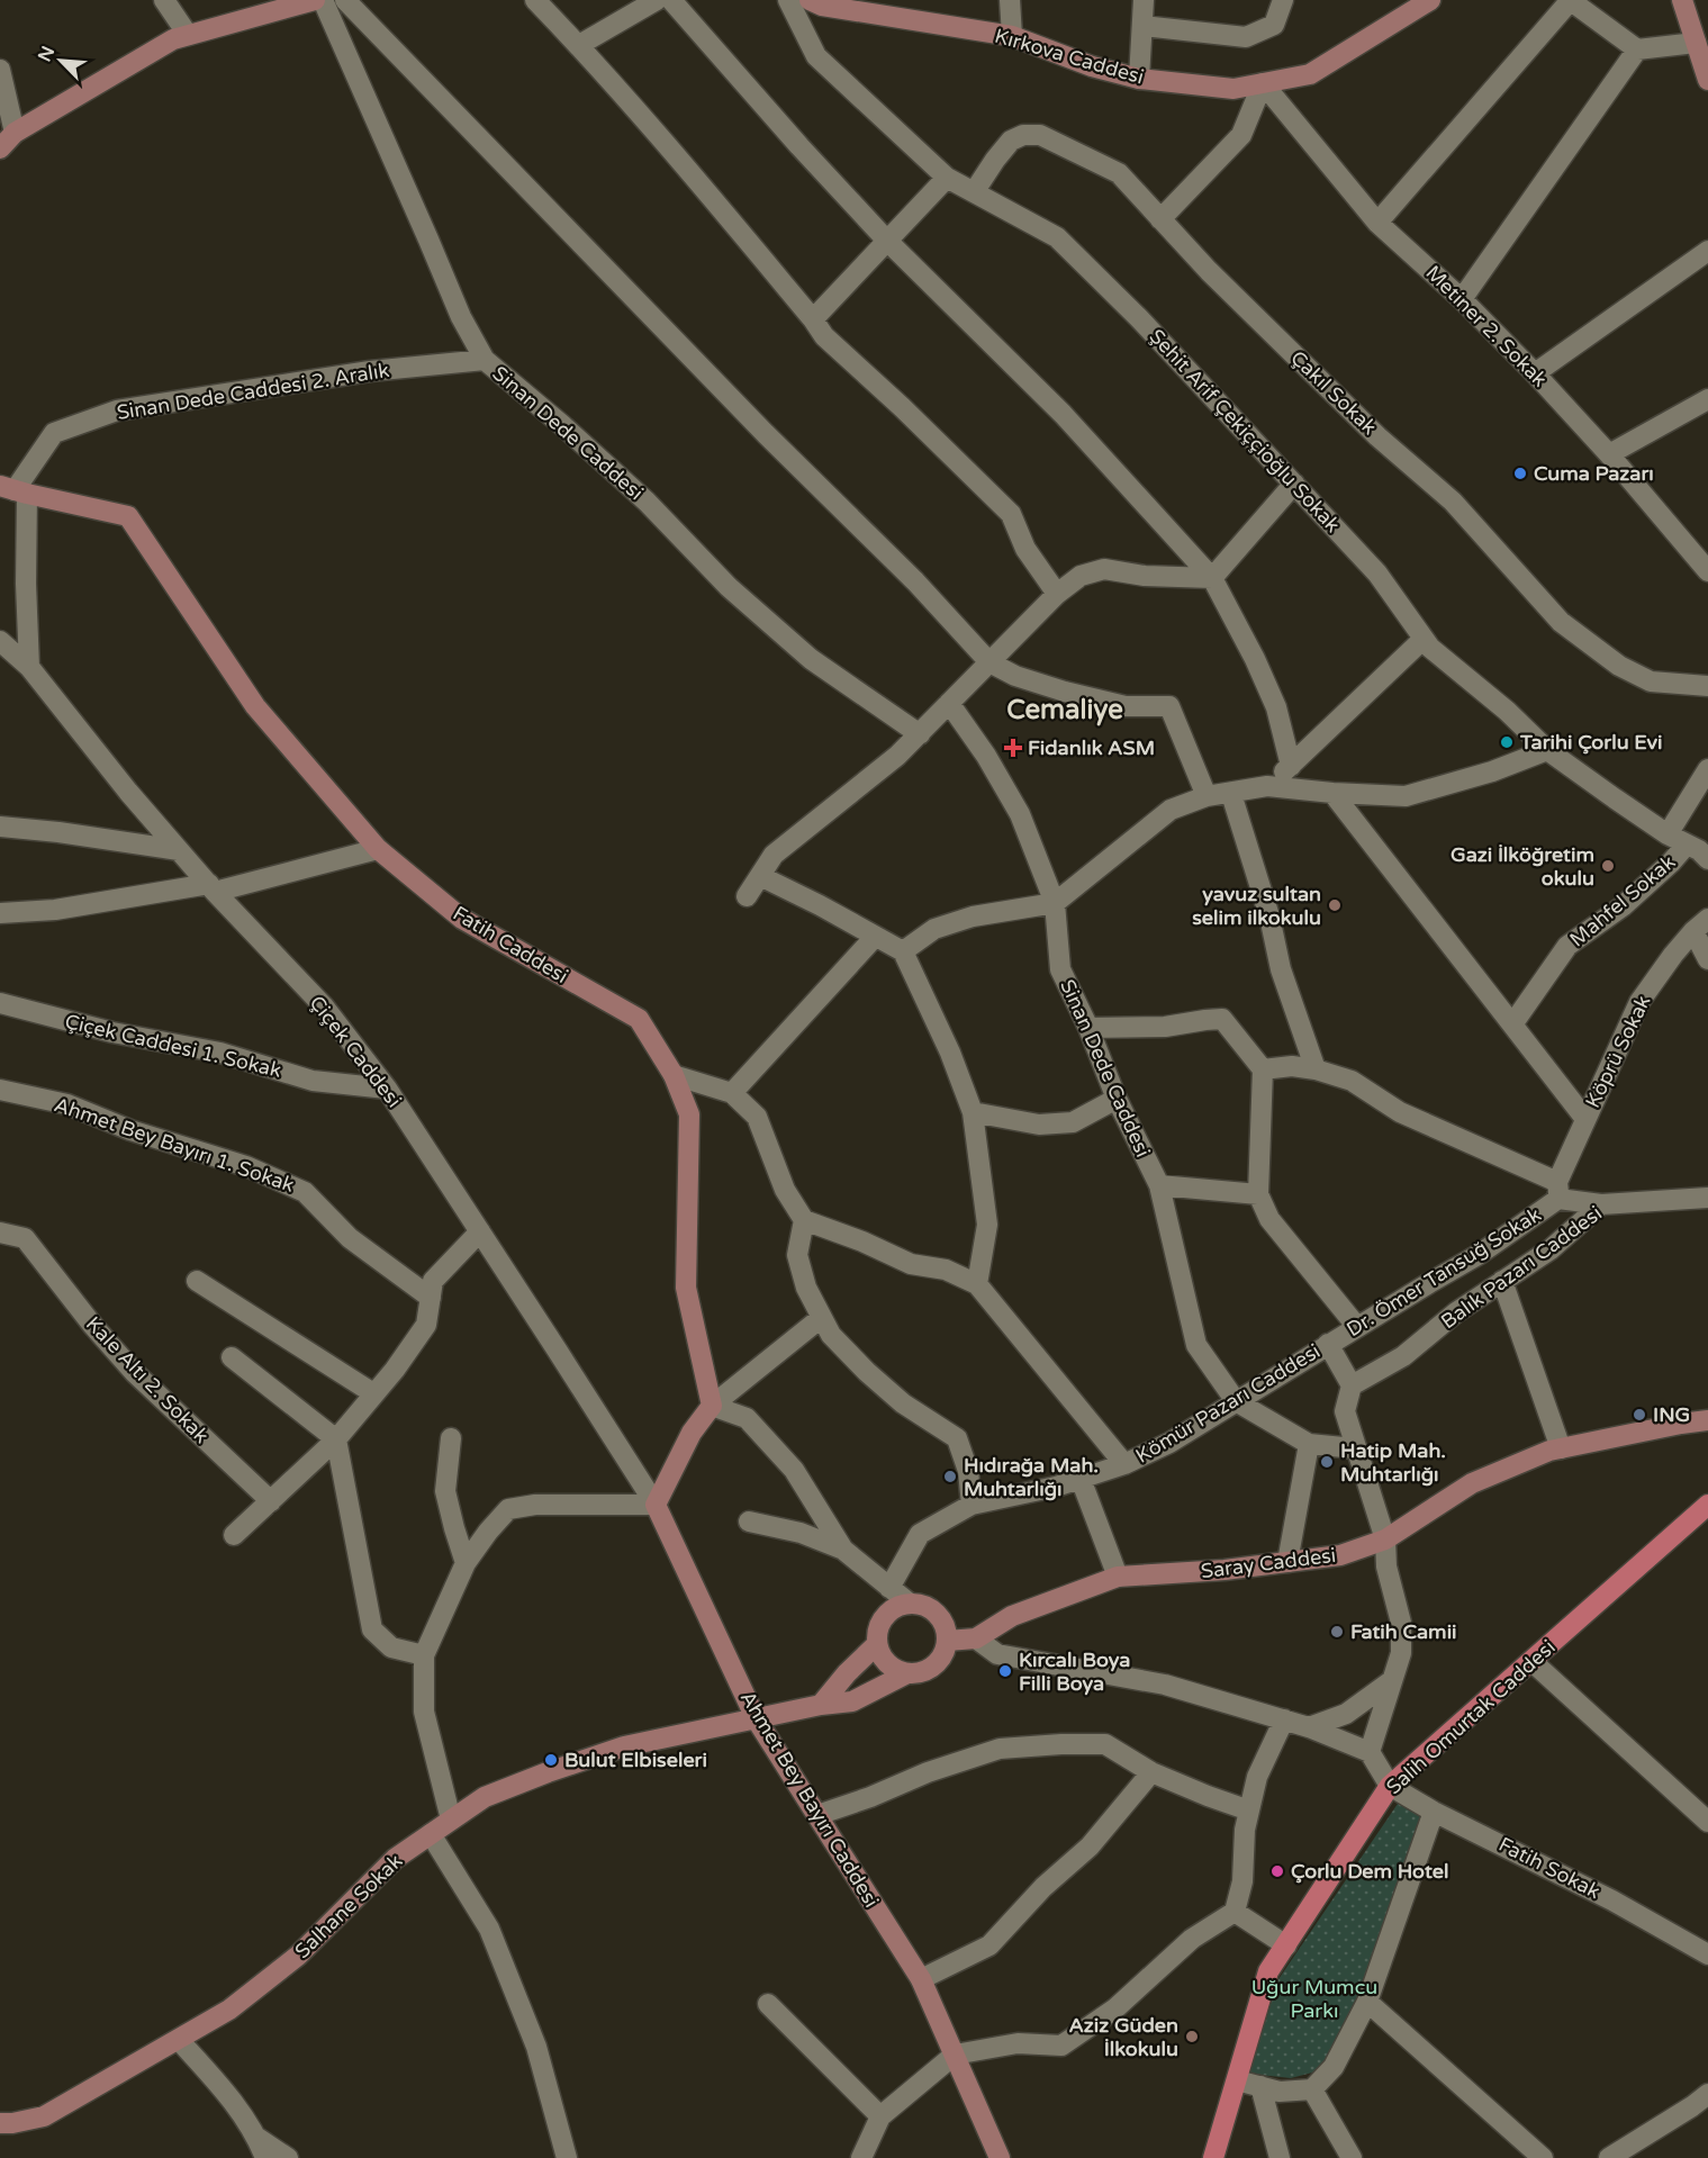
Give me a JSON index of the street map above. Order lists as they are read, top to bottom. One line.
{"streets":{"main road":["Salih Omurtak Caddesi"],"street":["Kırkova Caddesi","Metiner 2. Sokak","Sinan Dede Caddesi 2. Aralık","Çakıl Sokak","Şehit Arif Çekiççioğlu Sokak","Sinan Dede Caddesi","Mahfel Sokak","Fatih Caddesi","Çiçek Caddesi 1. Sokak","Çiçek Caddesi","Köprü Sokak","Ahmet Bey Bayırı 1. Sokak","Balık Pazarı Caddesi","Dr. Ömer Tansuğ Sokak","Kale Altı 2. Sokak","Kömür Pazarı Caddesi","Saray Caddesi","Ahmet Bey Bayırı Caddesi","Fatih Sokak","Salhane Sokak"]},"crossings":[["Kırkova Caddesi","Metiner 2. Sokak"],["Sinan Dede Caddesi 2. Aralık","Sinan Dede Caddesi"],["Sinan Dede Caddesi 2. Aralık","Fatih Caddesi"],["Çakıl Sokak","Şehit Arif Çekiççioğlu Sokak"],["Şehit Arif Çekiççioğlu Sokak","Mahfel Sokak"],["Sinan Dede Caddesi","Kömür Pazarı Caddesi"],["Çiçek Caddesi 1. Sokak","Çiçek Caddesi"],["Çiçek Caddesi","Ahmet Bey Bayırı Caddesi"],["Köprü Sokak","Dr. Ömer Tansuğ Sokak"],["Dr. Ömer Tansuğ Sokak","Kömür Pazarı Caddesi"],["Salih Omurtak Caddesi","Fatih Sokak"],["Ahmet Bey Bayırı Caddesi","Salhane Sokak"]],"districts":["Cemaliye"],"parks":["Uğur Mumcu Parkı"],"places":{"other":["Cuma Pazarı","Tarihi Çorlu Evi","Gazi İlköğretim okulu","yavuz sultan selim ilkokulu","ING","Hatip Mah. Muhtarlığı","Hıdırağa Mah. Muhtarlığı","Fatih Camii","Kırcalı Boya Filli Boya","Bulut Elbiseleri","Çorlu Dem Hotel","Aziz Güden İlkokulu"],"health":["Fidanlık ASM"]},"north":"top left"}
